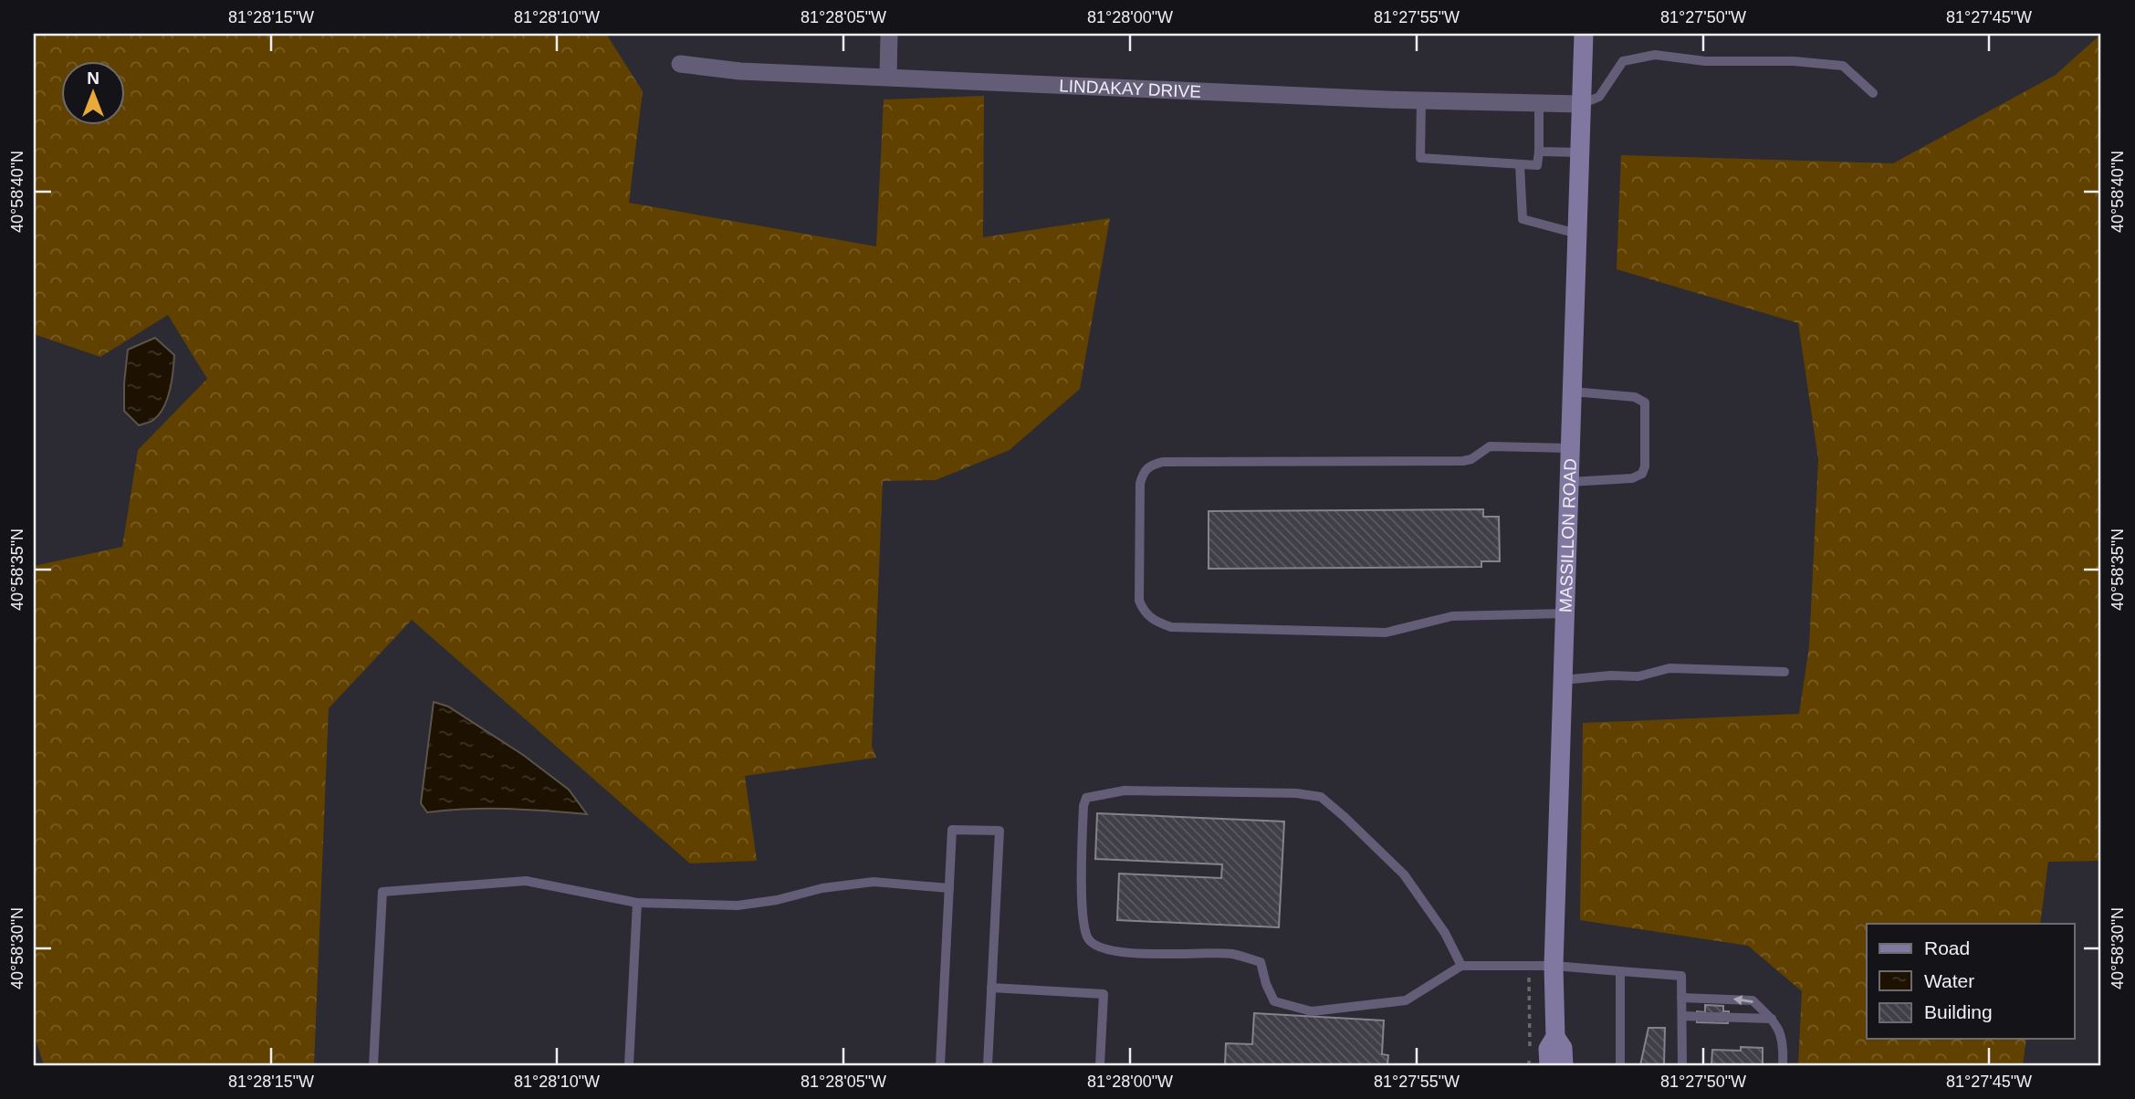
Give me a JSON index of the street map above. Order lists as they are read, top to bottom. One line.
{"streets":{"main road":["MASSILLON ROAD"],"street":["LINDAKAY DRIVE"]},"crossings":[["LINDAKAY DRIVE","MASSILLON ROAD"]],"legend":["Road","Water","Building"],"north":"top","coordinates":["81°28'15\"W","81°28'10\"W","81°28'05\"W","81°28'00\"W","81°27'55\"W","81°27'50\"W","81°27'45\"W","40°58'40\"N","40°58'35\"N","40°58'30\"N"]}
